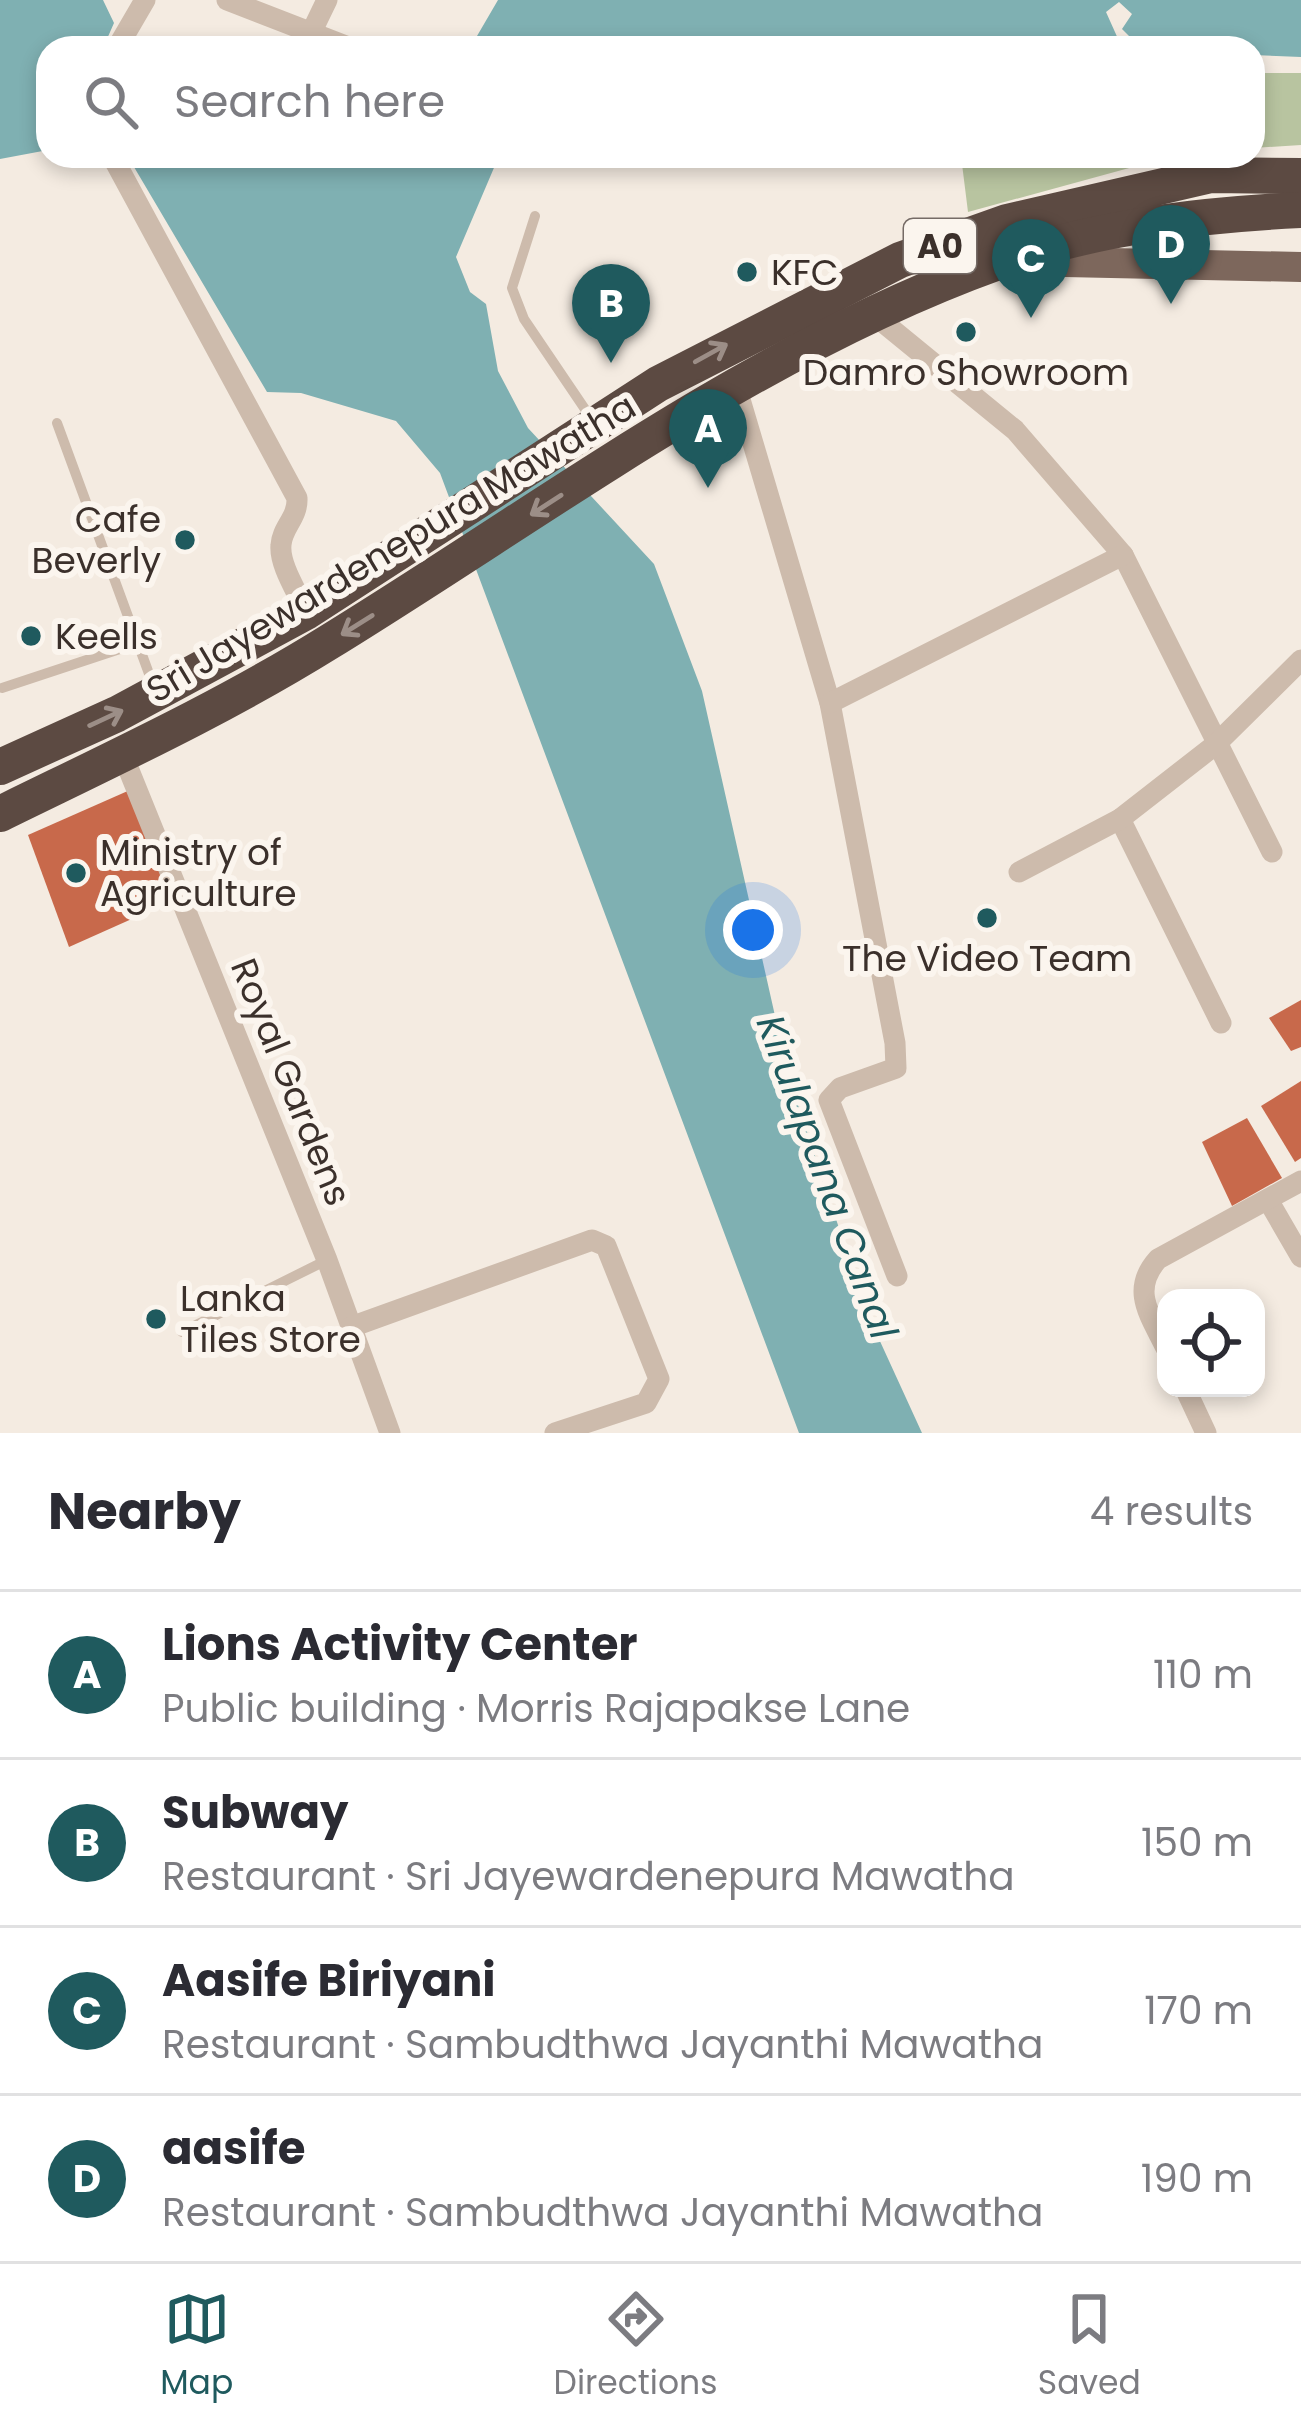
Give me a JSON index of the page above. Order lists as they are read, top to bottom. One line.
{"streets":{"highway":["A0","Sri Jayewardenepura Mawatha"],"street":["Royal Gardens"]},"crossings":[["Sri Jayewardenepura Mawatha","Royal Gardens"]],"water":["Kirulapana Canal"],"places":["KFC","Damro Showroom","Cafe Beverly","Keells","Ministry of Agriculture","The Video Team","Lanka Tiles Store"],"page":{"search":"Search here","pins":["D","C","B","A"],"heading":["Nearby","4 results"],"list":[{"mark":"A","name":"Lions Activity Center","note":"Public building · Morris Rajapakse Lane","value":"110 m"},{"mark":"B","name":"Subway","note":"Restaurant · Sri Jayewardenepura Mawatha","value":"150 m"},{"mark":"C","name":"Aasife Biriyani","note":"Restaurant · Sambudthwa Jayanthi Mawatha","value":"170 m"},{"mark":"D","name":"aasife","note":"Restaurant · Sambudthwa Jayanthi Mawatha","value":"190 m"}],"nav":["Map","Directions","Saved"]}}
